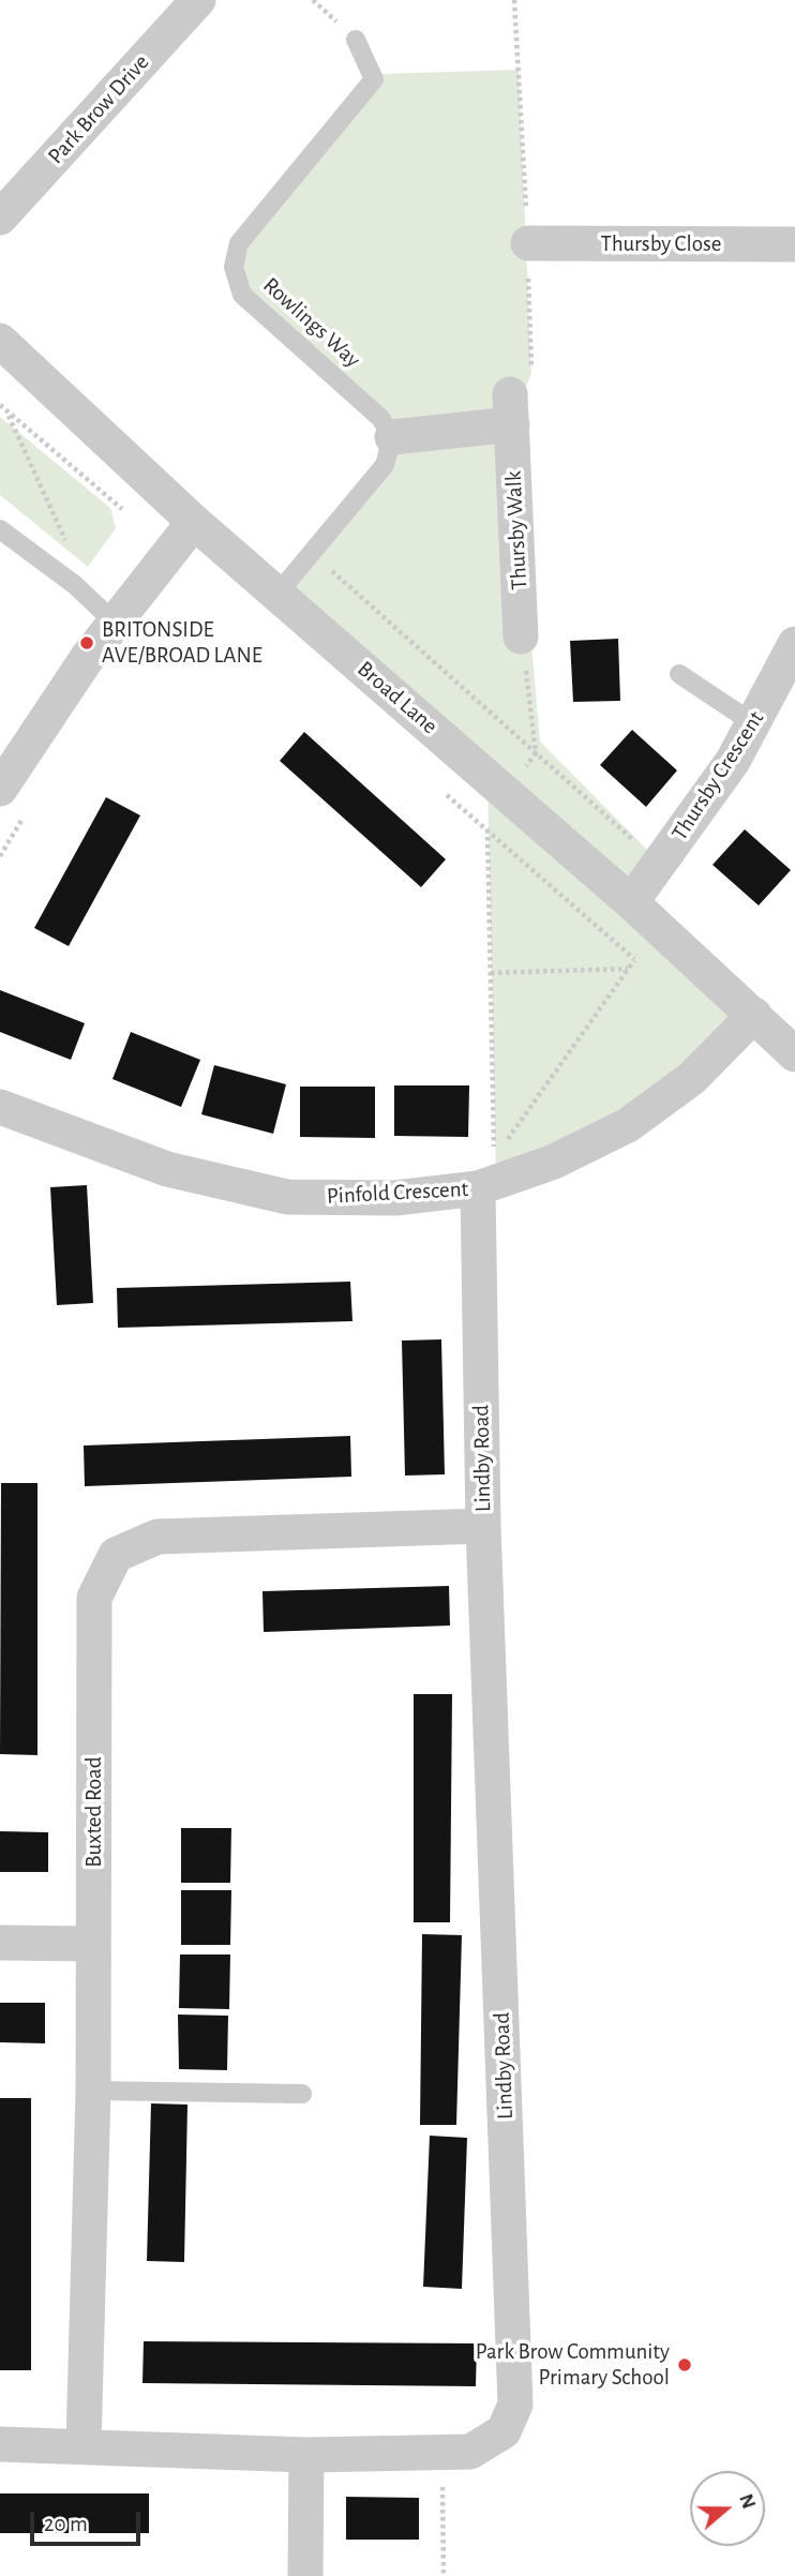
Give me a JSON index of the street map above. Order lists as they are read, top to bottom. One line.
{"streets":{"street":["Park Brow Drive","Thursby Close","Thursby Walk","Broad Lane","Thursby Crescent","Pinfold Crescent","Lindby Road","Buxted Road"],"lane":["Rowlings Way"]},"crossings":[["Broad Lane","Thursby Crescent"],["Broad Lane","Pinfold Crescent"],["Pinfold Crescent","Lindby Road"],["Lindby Road","Buxted Road"]],"places":["BRITONSIDE AVE/BROAD LANE","Park Brow Community Primary School"],"scale_bar":"20 m","north":"right"}
